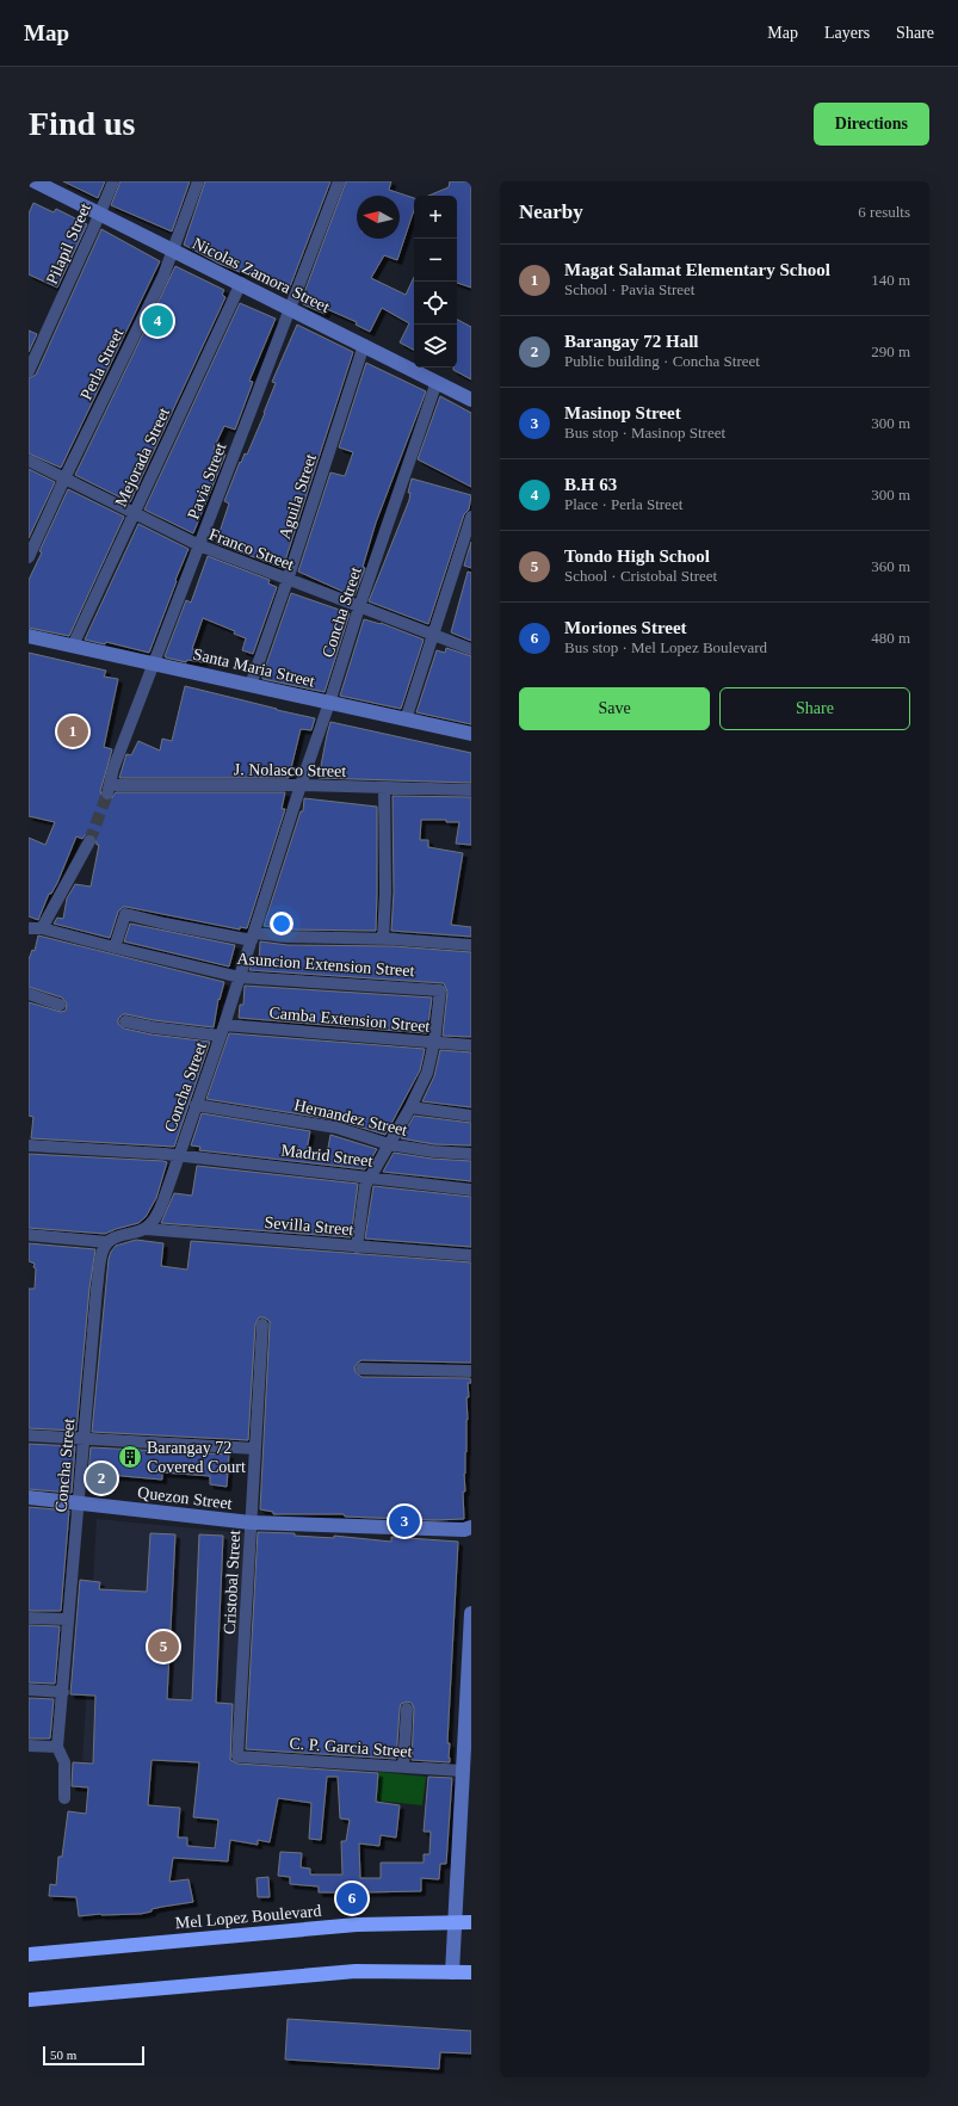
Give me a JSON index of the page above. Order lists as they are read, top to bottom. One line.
{"streets":{"highway":["Mel Lopez Boulevard"],"street":["Pilapil Street","Nicolas Zamora Street","Perla Street","Mejorada Street","Pavia Street","Aguila Street","Franco Street","Concha Street","Santa Maria Street","J. Nolasco Street","Asuncion Extension Street","Camba Extension Street","Hernandez Street","Madrid Street","Sevilla Street","Quezon Street","Cristobal Street","C. P. Garcia Street"]},"crossings":[["Pilapil Street","Nicolas Zamora Street"],["Nicolas Zamora Street","Perla Street"],["Nicolas Zamora Street","Mejorada Street"],["Nicolas Zamora Street","Pavia Street"],["Nicolas Zamora Street","Aguila Street"],["Nicolas Zamora Street","Concha Street"],["Perla Street","Franco Street"],["Mejorada Street","Franco Street"],["Mejorada Street","Santa Maria Street"],["Pavia Street","Franco Street"],["Pavia Street","Santa Maria Street"],["Pavia Street","J. Nolasco Street"],["Aguila Street","Franco Street"],["Aguila Street","Santa Maria Street"],["Franco Street","Concha Street"],["Concha Street","Santa Maria Street"],["Concha Street","J. Nolasco Street"],["Concha Street","Asuncion Extension Street"],["Concha Street","Camba Extension Street"],["Concha Street","Hernandez Street"],["Concha Street","Madrid Street"],["Concha Street","Sevilla Street"],["Concha Street","Quezon Street"],["Asuncion Extension Street","Camba Extension Street"],["Quezon Street","Cristobal Street"],["Cristobal Street","C. P. Garcia Street"]],"places":{"building":["Barangay 72 Covered Court"]},"scale_bar":"50 m","north":"left","page":{"header":"Map","nav":["Map","Layers","Share"],"buttons":["Directions",["Save","Share"]],"title":"Find us","heading":["Nearby","6 results"],"map_buttons":["+","−"],"list":[{"mark":"1","name":"Magat Salamat Elementary School","note":"School · Pavia Street","value":"140 m"},{"mark":"2","name":"Barangay 72 Hall","note":"Public building · Concha Street","value":"290 m"},{"mark":"3","name":"Masinop Street","note":"Bus stop · Masinop Street","value":"300 m"},{"mark":"4","name":"B.H 63","note":"Place · Perla Street","value":"300 m"},{"mark":"5","name":"Tondo High School","note":"School · Cristobal Street","value":"360 m"},{"mark":"6","name":"Moriones Street","note":"Bus stop · Mel Lopez Boulevard","value":"480 m"}],"pins":["4","1","2","3","5","6"],"scale":"50 m"}}
